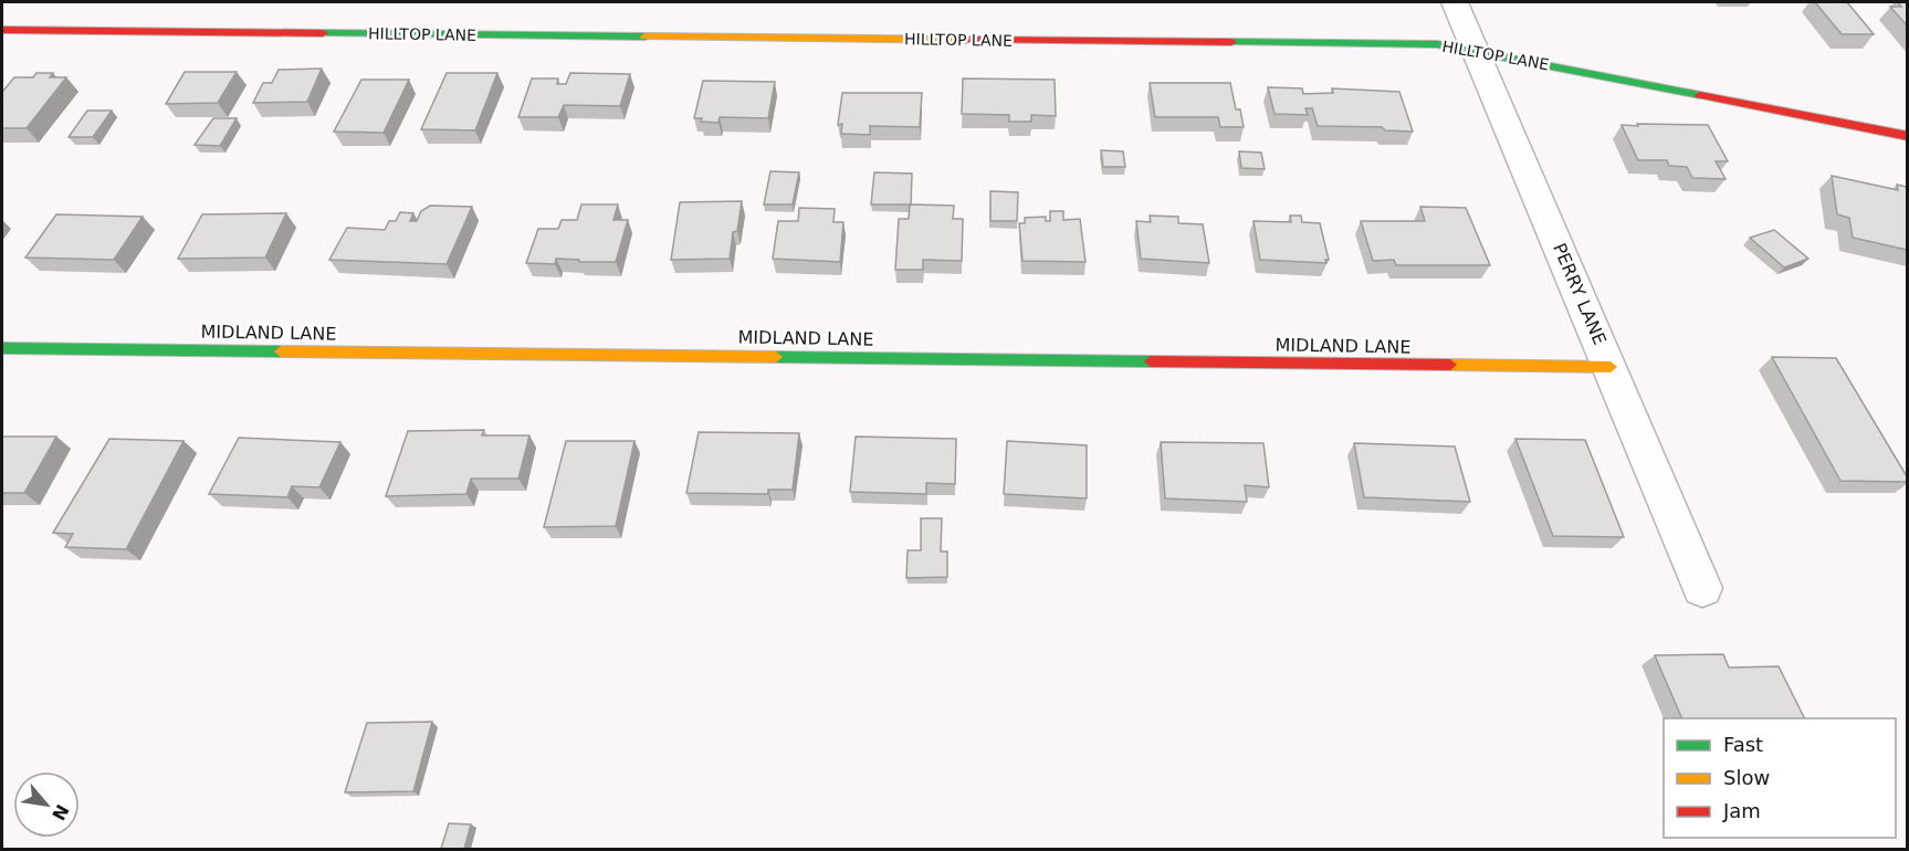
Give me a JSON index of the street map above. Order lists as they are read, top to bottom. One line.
{"streets":{"street":["HILLTOP LANE","PERRY LANE","MIDLAND LANE"]},"crossings":[["HILLTOP LANE","PERRY LANE"],["PERRY LANE","MIDLAND LANE"]],"legend":["Fast","Slow","Jam"],"north":"bottom right"}
